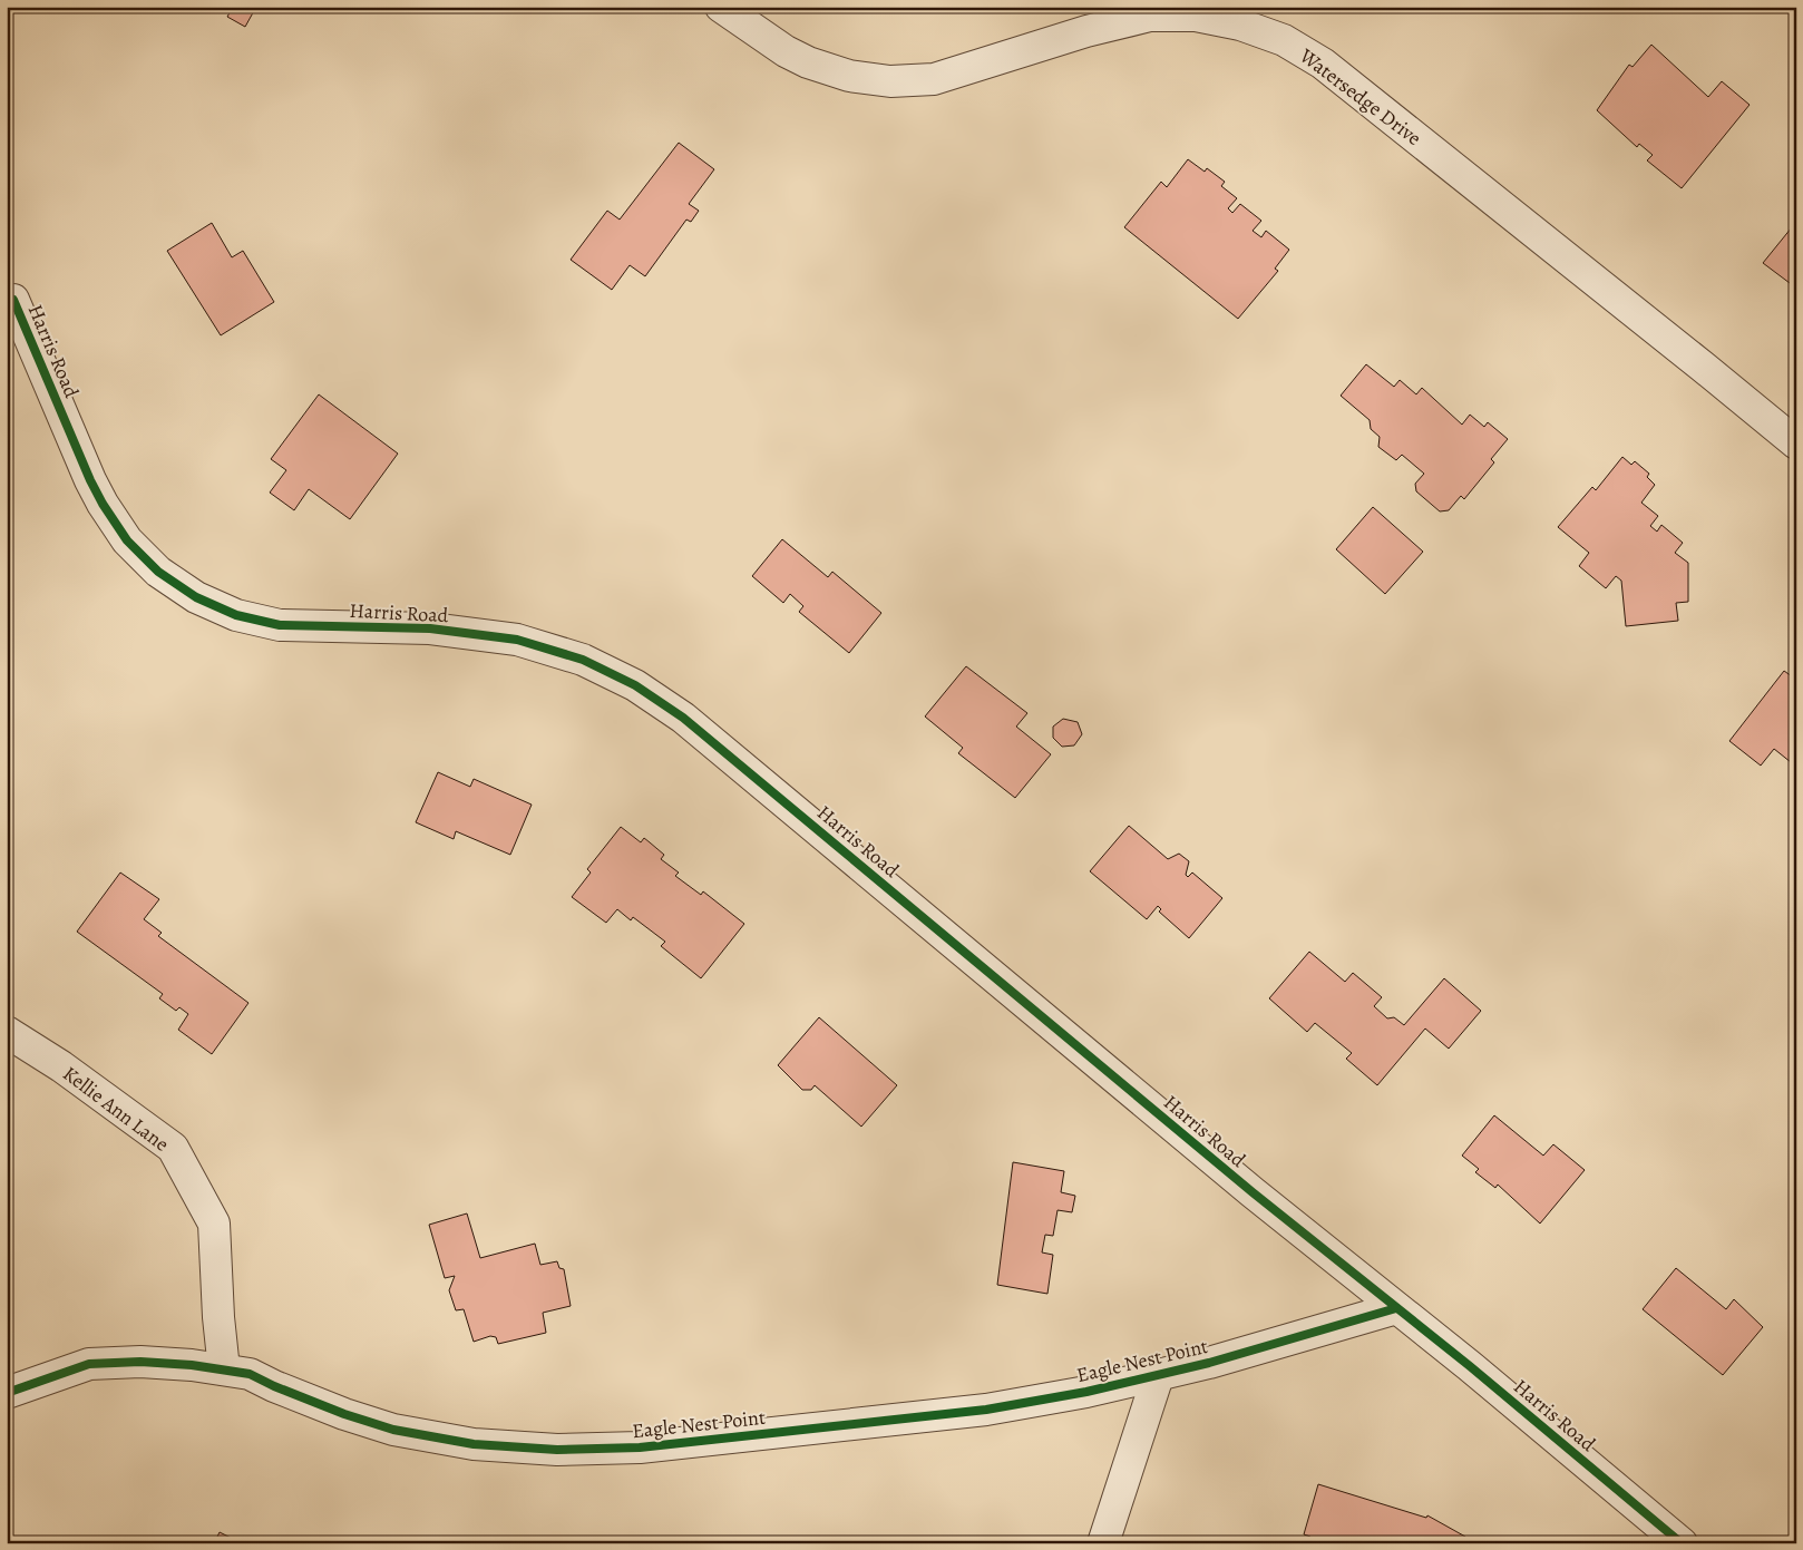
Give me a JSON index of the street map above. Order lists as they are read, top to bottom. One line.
{"streets":{"street":["Watersedge Drive","Harris Road","Kellie Ann Lane","Eagle Nest Point"]},"crossings":[["Harris Road","Eagle Nest Point"],["Kellie Ann Lane","Eagle Nest Point"]]}
